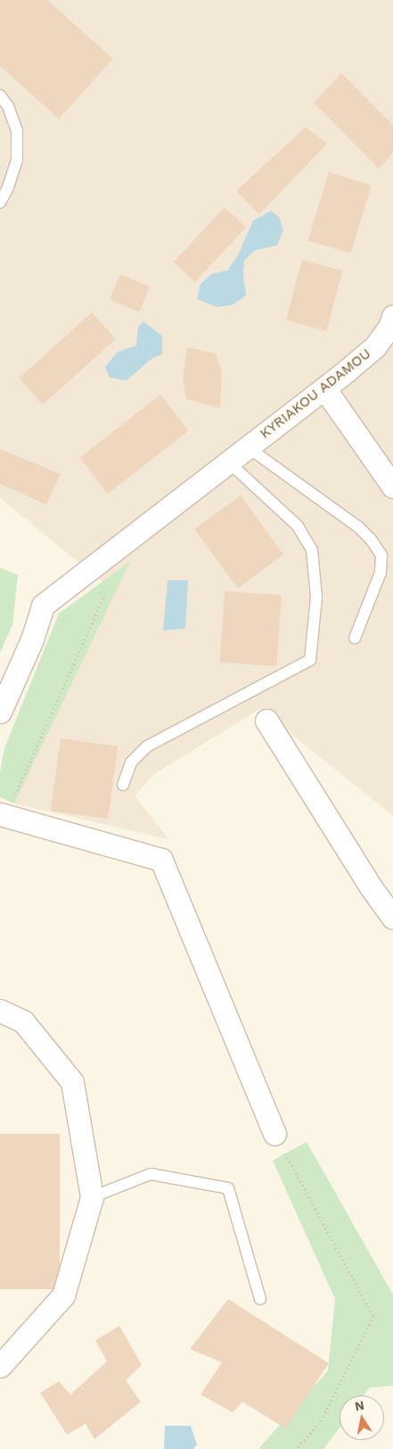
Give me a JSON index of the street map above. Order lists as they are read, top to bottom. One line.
{"streets":{"street":["KYRIAKOU ADAMOU"]},"north":"top"}
